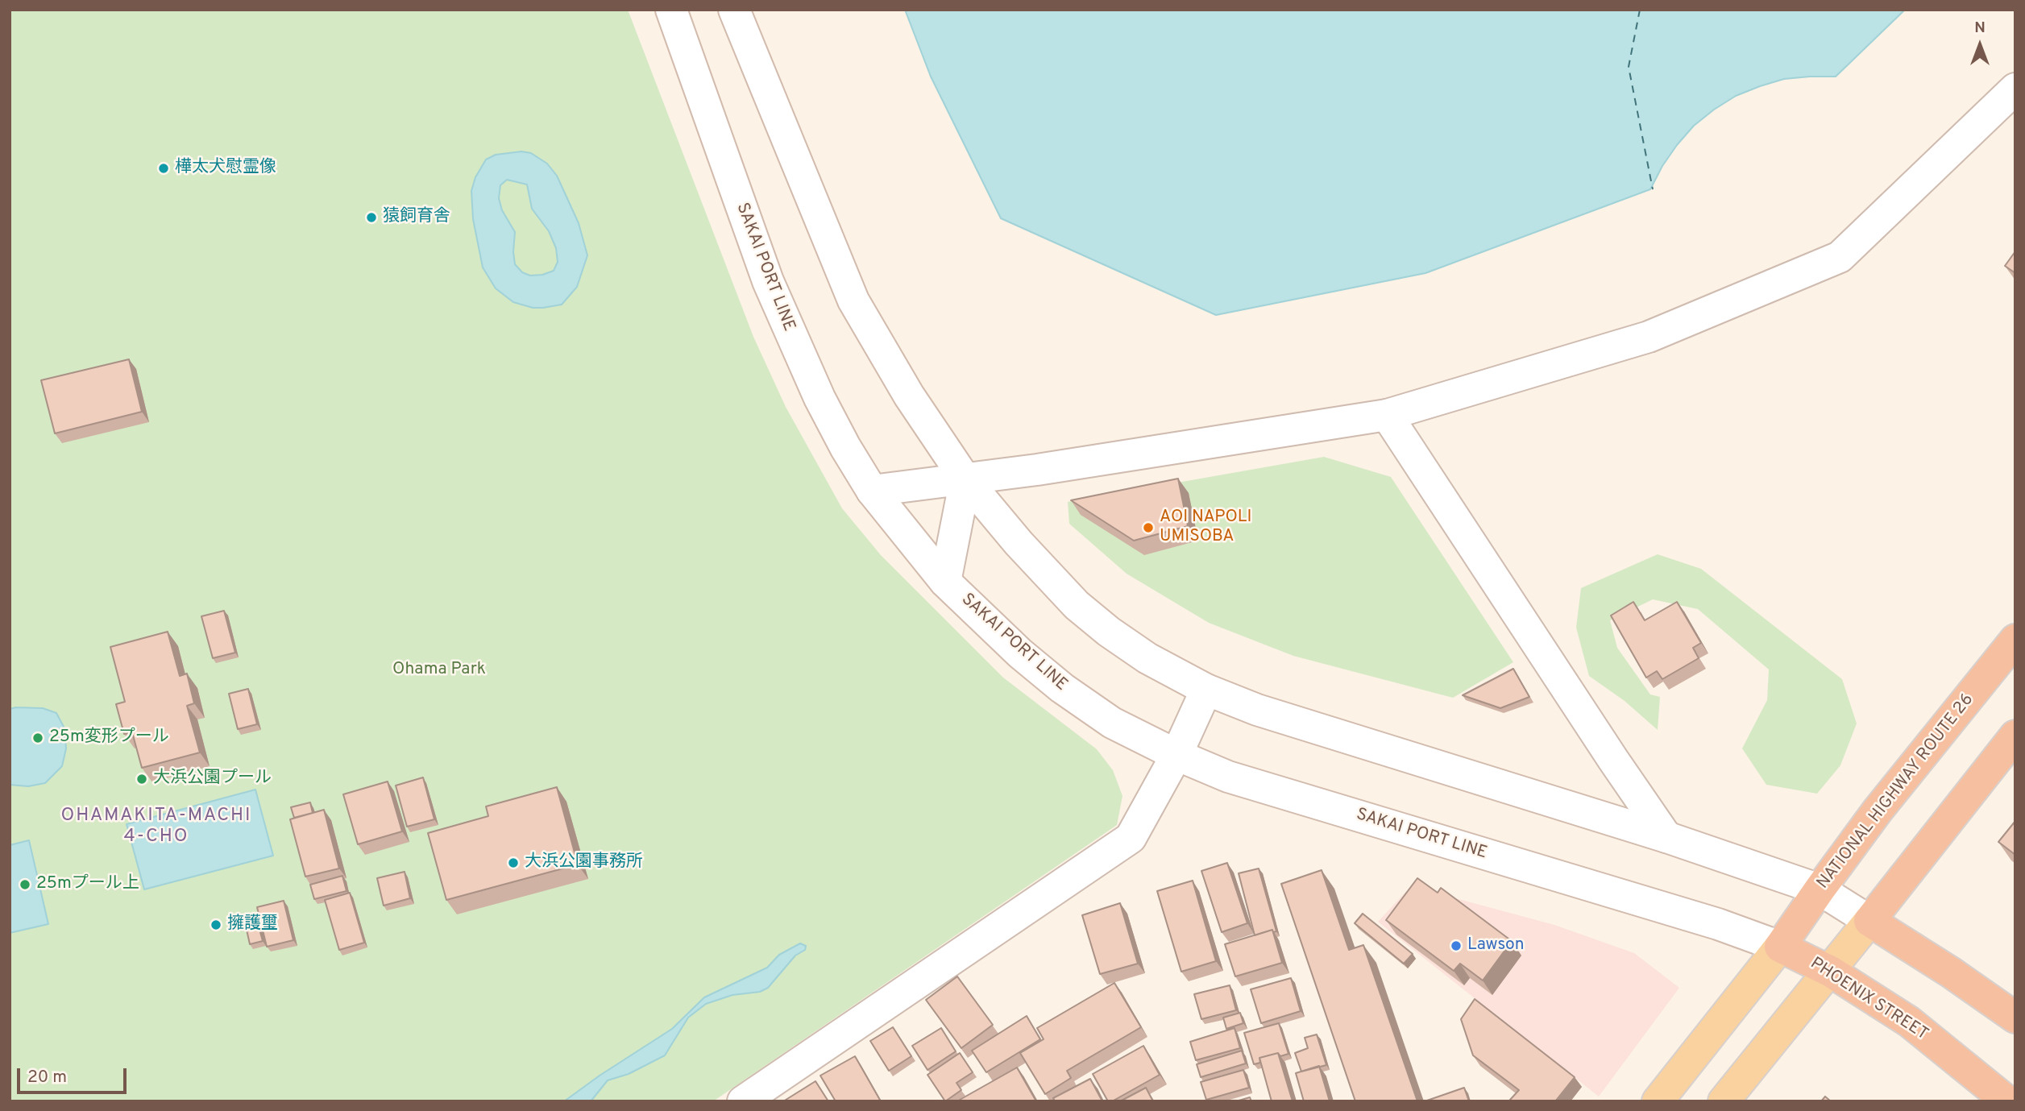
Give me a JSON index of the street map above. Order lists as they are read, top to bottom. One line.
{"streets":{"highway":["NATIONAL HIGHWAY ROUTE 26","PHOENIX STREET"],"main road":["SAKAI PORT LINE"]},"crossings":[["SAKAI PORT LINE","NATIONAL HIGHWAY ROUTE 26"],["SAKAI PORT LINE","PHOENIX STREET"],["NATIONAL HIGHWAY ROUTE 26","PHOENIX STREET"]],"districts":["OHAMAKITA-MACHI 4-CHO"],"parks":["Ohama Park"],"places":["樺太犬慰霊像","猿飼育舎","AOI NAPOLI UMISOBA","25m変形プール","大浜公園プール","大浜公園事務所","25mプール上","擁護璽","Lawson"],"scale_bar":"20 m","north":"top"}
